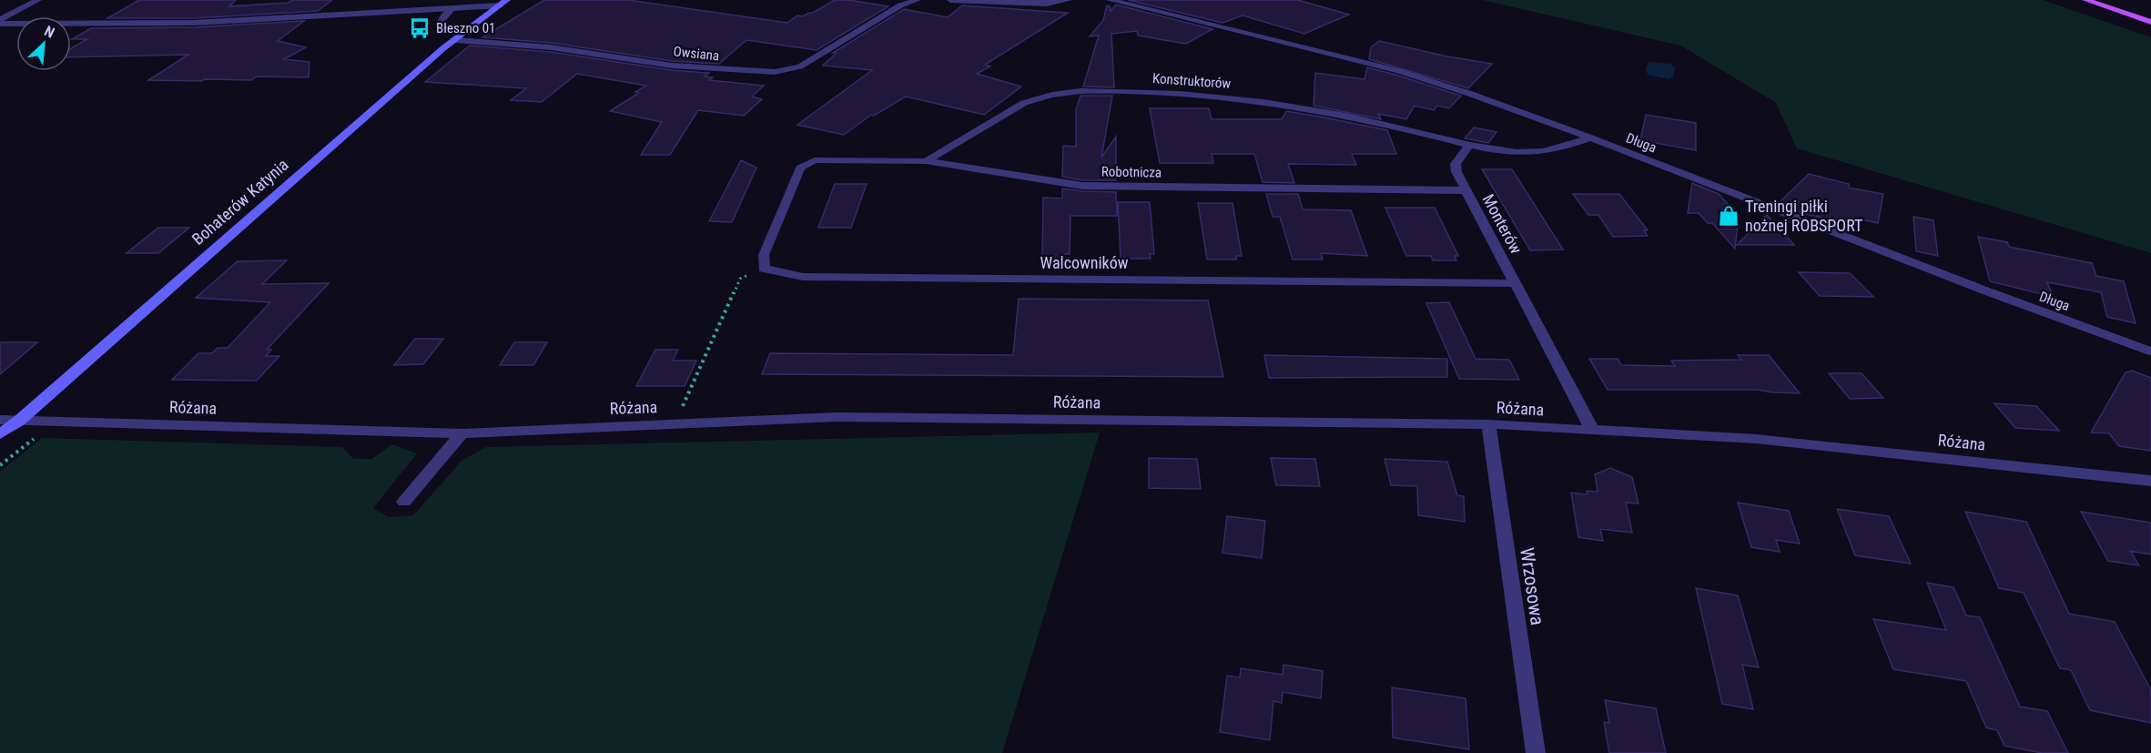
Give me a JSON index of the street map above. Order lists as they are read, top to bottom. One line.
{"streets":{"street":["Owsiana","Konstruktorów","Długa","Robotnicza","Bohaterów Katynia","Monterów","Walcowników","Różana","Wrzosowa"]},"crossings":[["Owsiana","Bohaterów Katynia"],["Konstruktorów","Robotnicza"],["Konstruktorów","Monterów"],["Robotnicza","Monterów"],["Robotnicza","Walcowników"],["Bohaterów Katynia","Różana"],["Monterów","Walcowników"],["Monterów","Różana"],["Różana","Wrzosowa"]],"places":{"bus stop":["Błeszno 01"],"shop":["Treningi piłki nożnej ROBSPORT"]},"north":"top right"}
